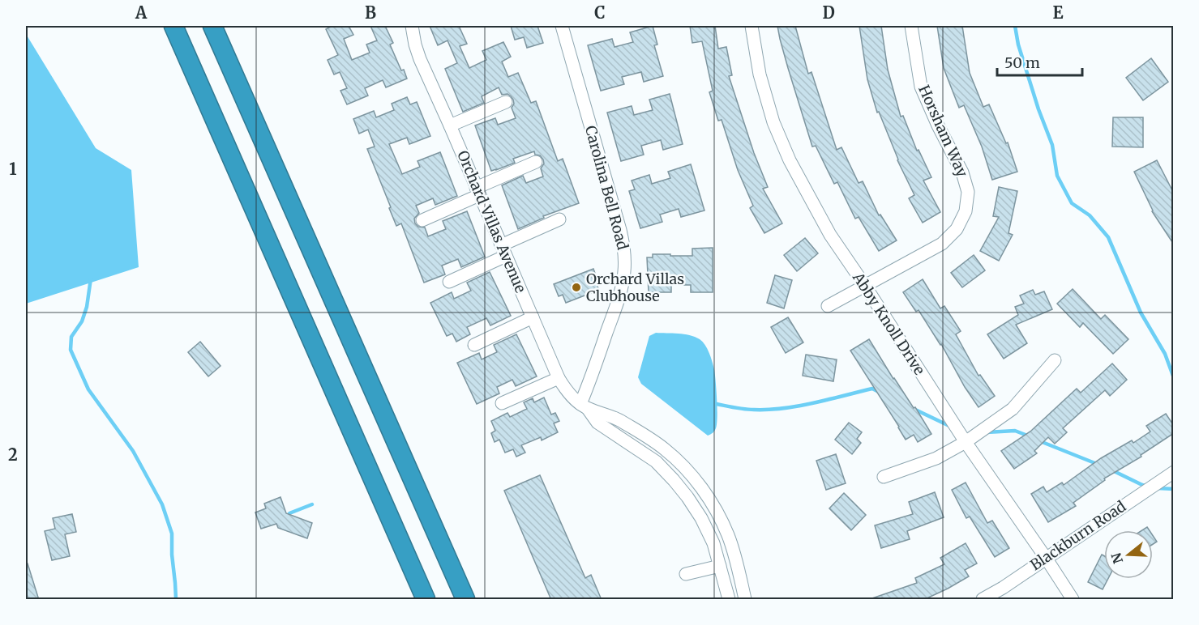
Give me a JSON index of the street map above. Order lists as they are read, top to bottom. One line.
{"streets":{"street":["Horsham Way","Carolina Bell Road","Orchard Villas Avenue","Abby Knoll Drive","Blackburn Road"]},"crossings":[["Horsham Way","Abby Knoll Drive"],["Carolina Bell Road","Orchard Villas Avenue"],["Abby Knoll Drive","Blackburn Road"]],"places":["Orchard Villas Clubhouse"],"scale_bar":"50 m","north":"left","grid":{"columns":["A","B","C","D","E"],"rows":["1","2"]}}
